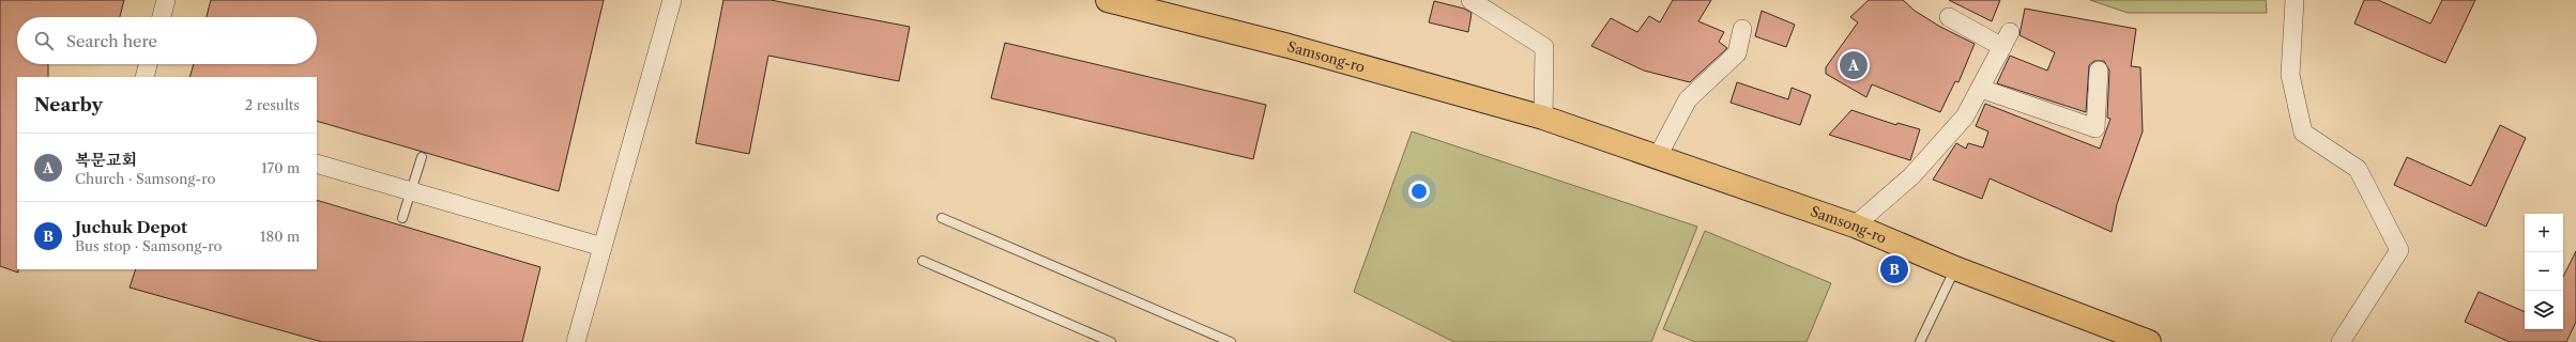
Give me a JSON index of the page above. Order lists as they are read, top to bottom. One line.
{"streets":{"main road":["Samsong-ro"]},"page":{"search":"Search here","pins":["A","B"],"heading":["Nearby","2 results"],"list":[{"mark":"A","name":"복문교회","note":"Church · Samsong-ro","value":"170 m"},{"mark":"B","name":"Juchuk Depot","note":"Bus stop · Samsong-ro","value":"180 m"}],"map_buttons":["+","−"]}}
